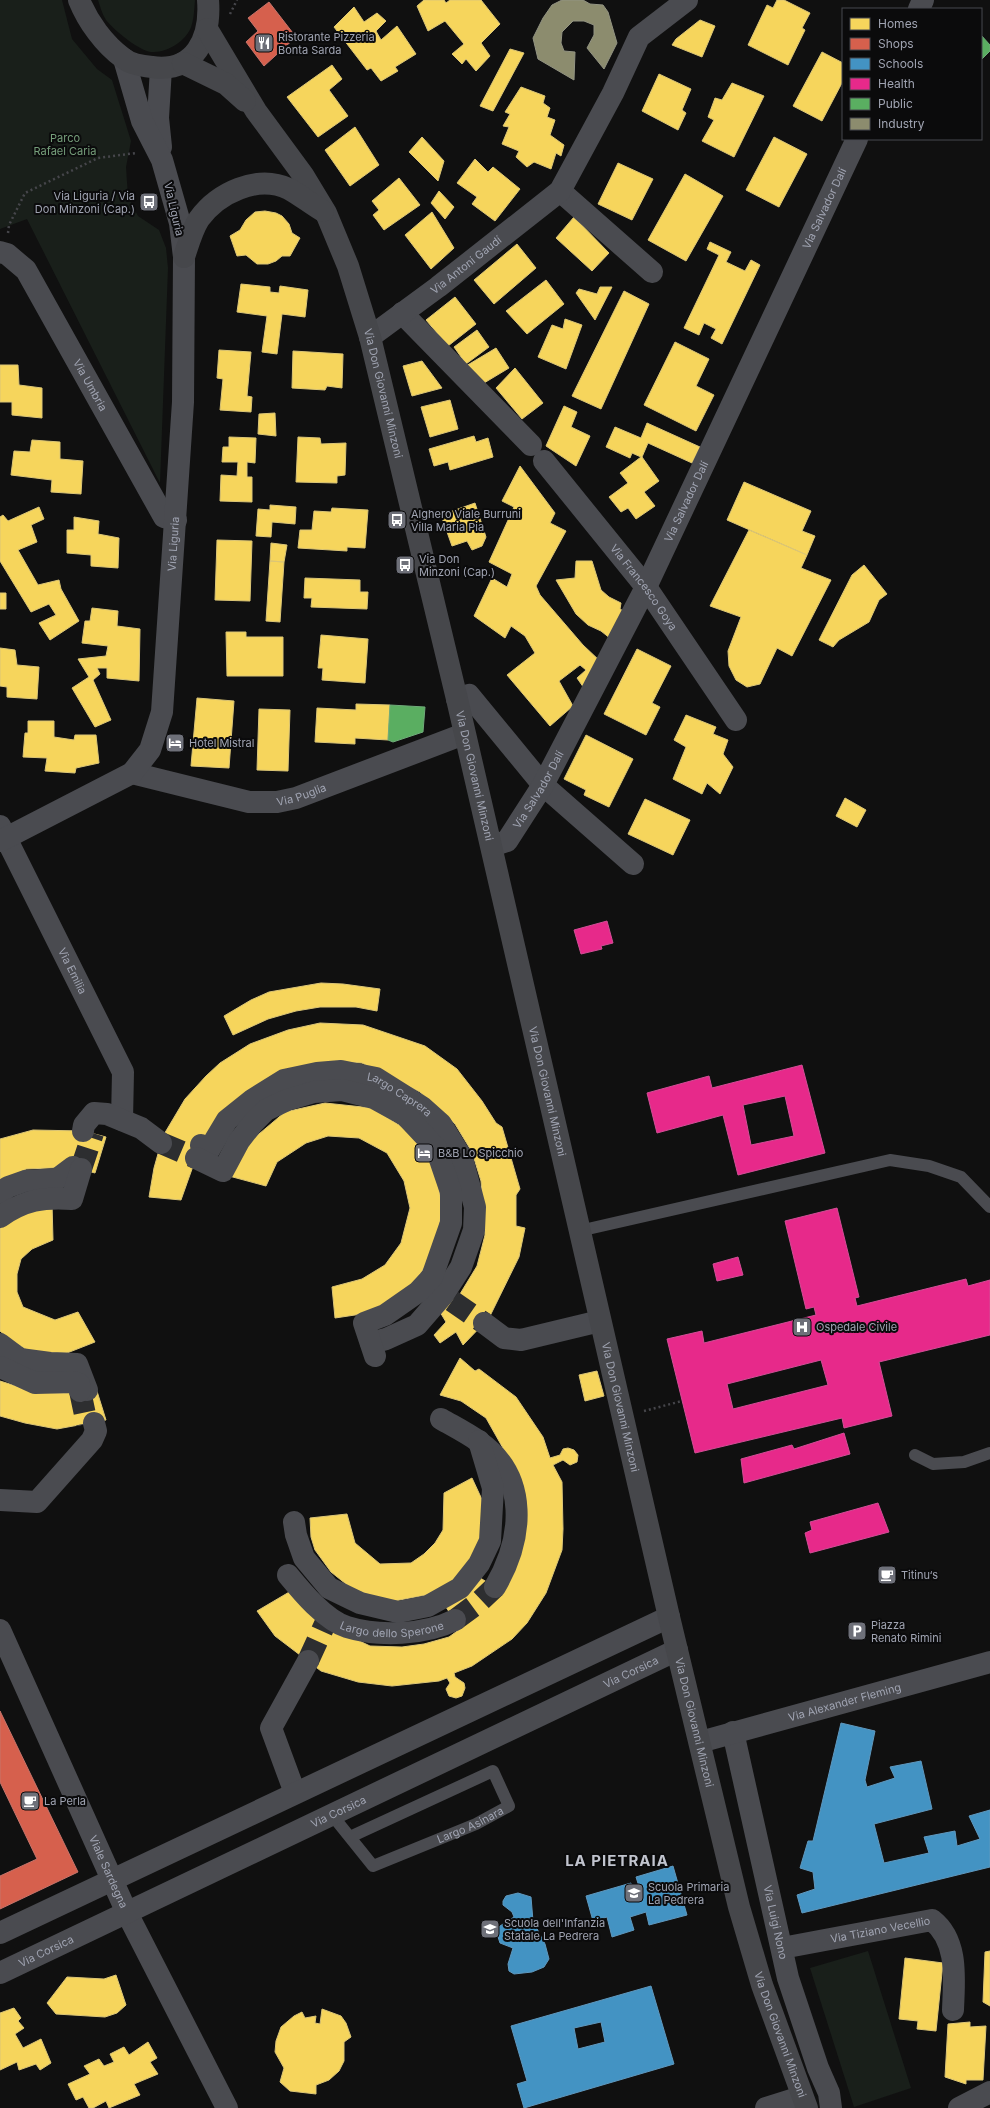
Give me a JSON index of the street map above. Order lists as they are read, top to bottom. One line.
{"streets":{"main road":["Via Don Giovanni Minzoni"],"street":["Via Salvador Dalí","Via Liguria","Via Antoni Gaudí","Via Umbria","Via Francesco Goya","Via Puglia","Via Emilia","Largo Caprera","Largo dello Sperone","Via Corsica","Via Alexander Fleming","Viale Sardegna","Via Luigi Nono","Via Tiziano Vecellio"],"lane":["Largo Asinara"]},"crossings":[["Via Salvador Dalí","Via Don Giovanni Minzoni"],["Via Salvador Dalí","Via Francesco Goya"],["Via Liguria","Via Umbria"],["Via Liguria","Via Puglia"],["Via Liguria","Via Emilia"],["Via Antoni Gaudí","Via Don Giovanni Minzoni"],["Via Antoni Gaudí","Via Francesco Goya"],["Via Don Giovanni Minzoni","Via Puglia"],["Via Don Giovanni Minzoni","Via Corsica"],["Via Don Giovanni Minzoni","Via Alexander Fleming"],["Via Corsica","Largo Asinara"],["Via Corsica","Viale Sardegna"],["Via Alexander Fleming","Via Luigi Nono"],["Via Luigi Nono","Via Tiziano Vecellio"]],"districts":["LA PIETRAIA"],"parks":["Parco Rafael Caria"],"places":{"restaurant":["Ristorante Pizzeria Bonta Sarda"],"bus stop":["Via Liguria / Via Don Minzoni (Cap.)","Alghero Viale Burruni Villa Maria Pia","Via Don Minzoni (Cap.)"],"hotel":["Hotel Mistral","B&B Lo Spicchio"],"hospital":["Ospedale Civile"],"cafe":["Titinu‘s","La Perla"],"parking":["Piazza Renato Rimini"],"school or university":["Scuola Primaria La Pedrera","Scuola dell'Infanzia Statale La Pedrera"]},"legend":["Homes","Shops","Schools","Health","Public","Industry"]}
